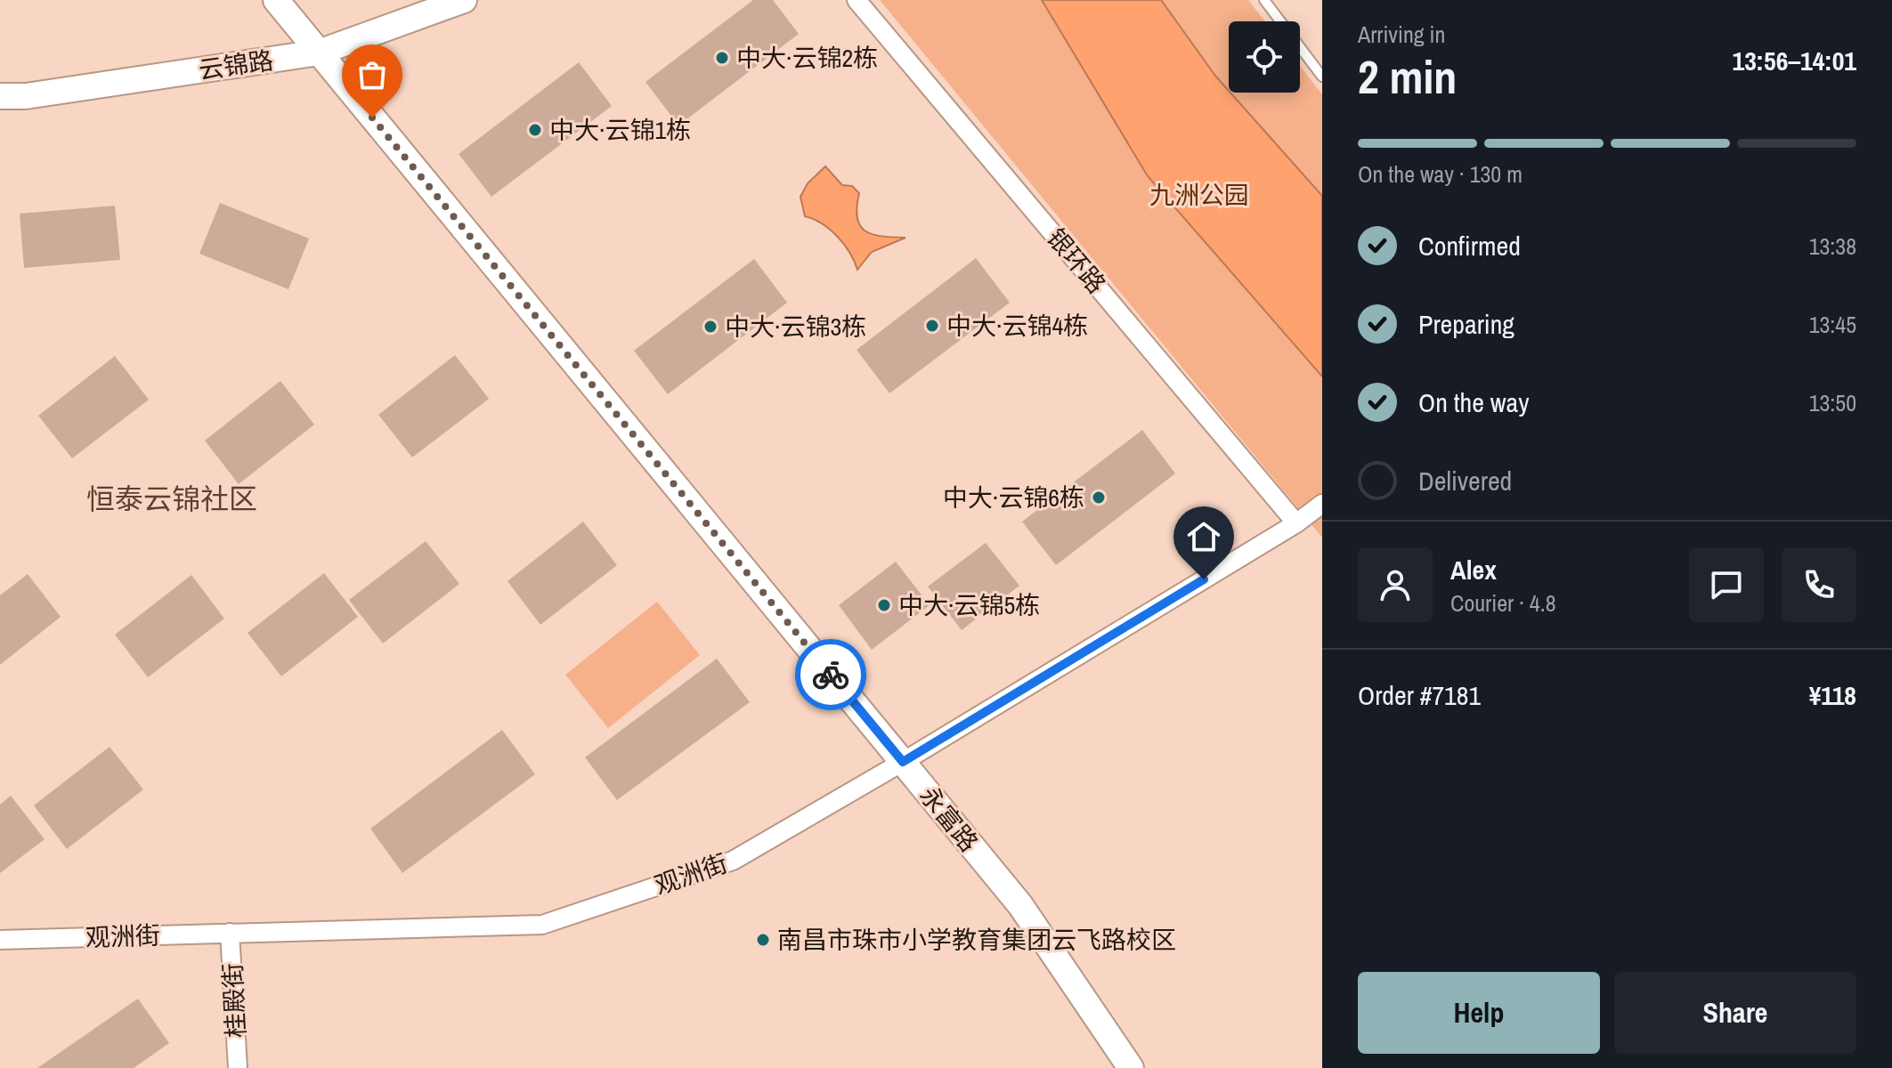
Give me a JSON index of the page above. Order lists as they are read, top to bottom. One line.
{"streets":{"street":["云锦路","银环路","永富路","观洲街","桂殿街"]},"crossings":[["云锦路","永富路"],["银环路","观洲街"],["永富路","观洲街"],["观洲街","桂殿街"]],"districts":["恒泰云锦社区"],"parks":["九洲公园"],"places":["中大·云锦2栋","中大·云锦1栋","中大·云锦4栋","中大·云锦3栋","中大·云锦6栋","中大·云锦5栋","南昌市珠市小学教育集团云飞路校区"],"page":{"heading":["2 min","Arriving in","13:56–14:01"],"panel":["Alex","Courier · 4.8","Order #7181","¥118"],"bar":"On the way · 130 m","list":[["Confirmed","13:38"],["Preparing","13:45"],["On the way","13:50"],"Delivered"],"buttons":["Help","Share"]}}
